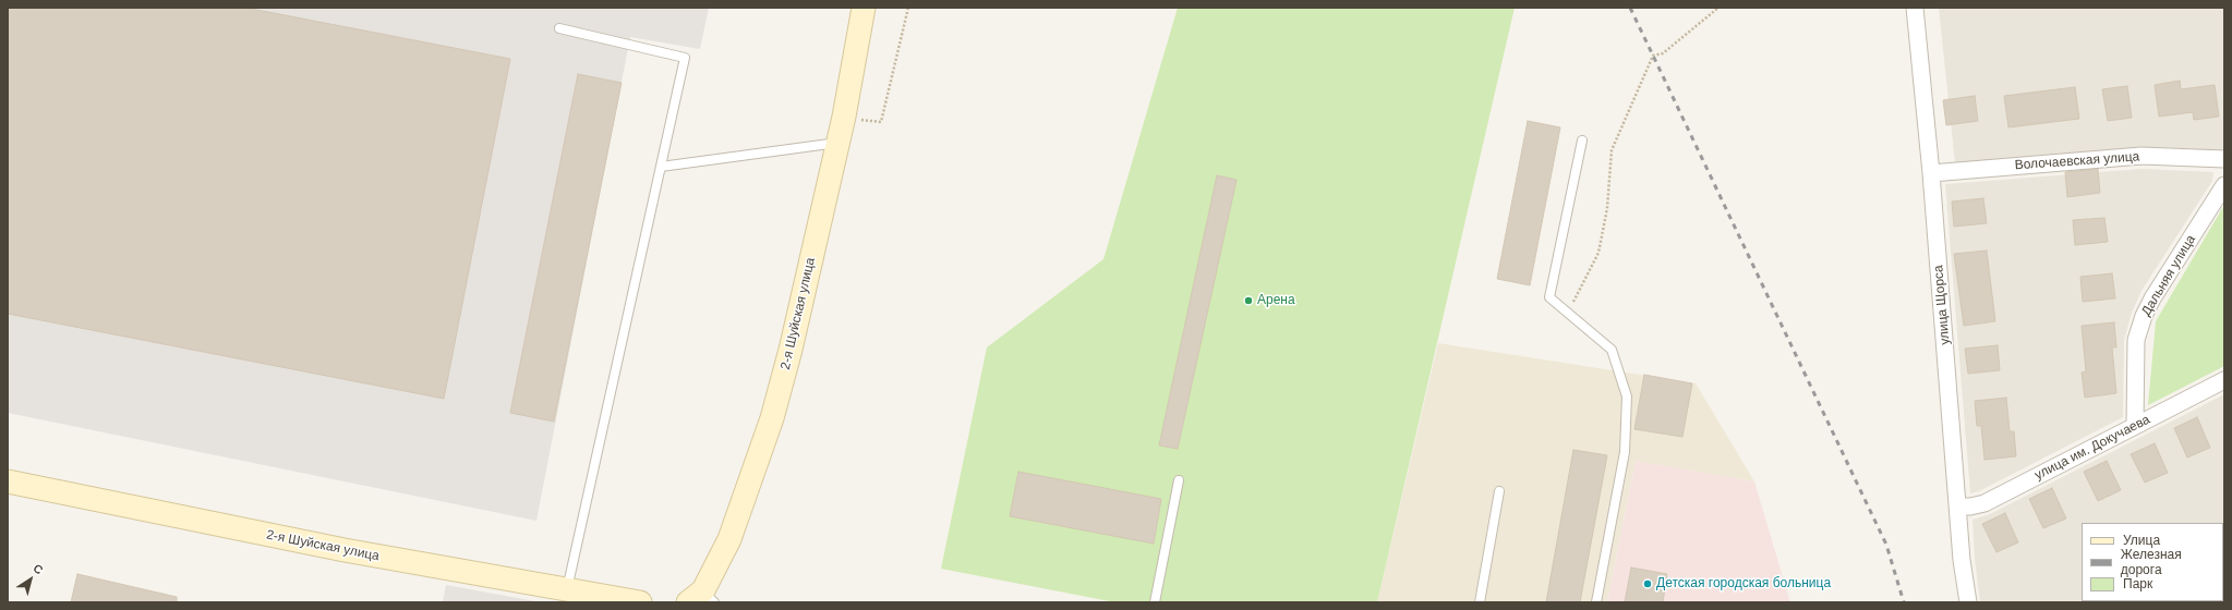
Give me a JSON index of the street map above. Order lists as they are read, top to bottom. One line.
{"streets":{"street":["Волочаевская улица","Дальняя улица","улица Щорса","2-я Шуйская улица","улица им. Докучаева"]},"crossings":[["Волочаевская улица","улица Щорса"],["Дальняя улица","улица им. Докучаева"],["улица Щорса","улица им. Докучаева"]],"places":["Арена","Детская городская больница"],"legend":["Улица","Железная дорога","Парк"],"north":"top right"}
